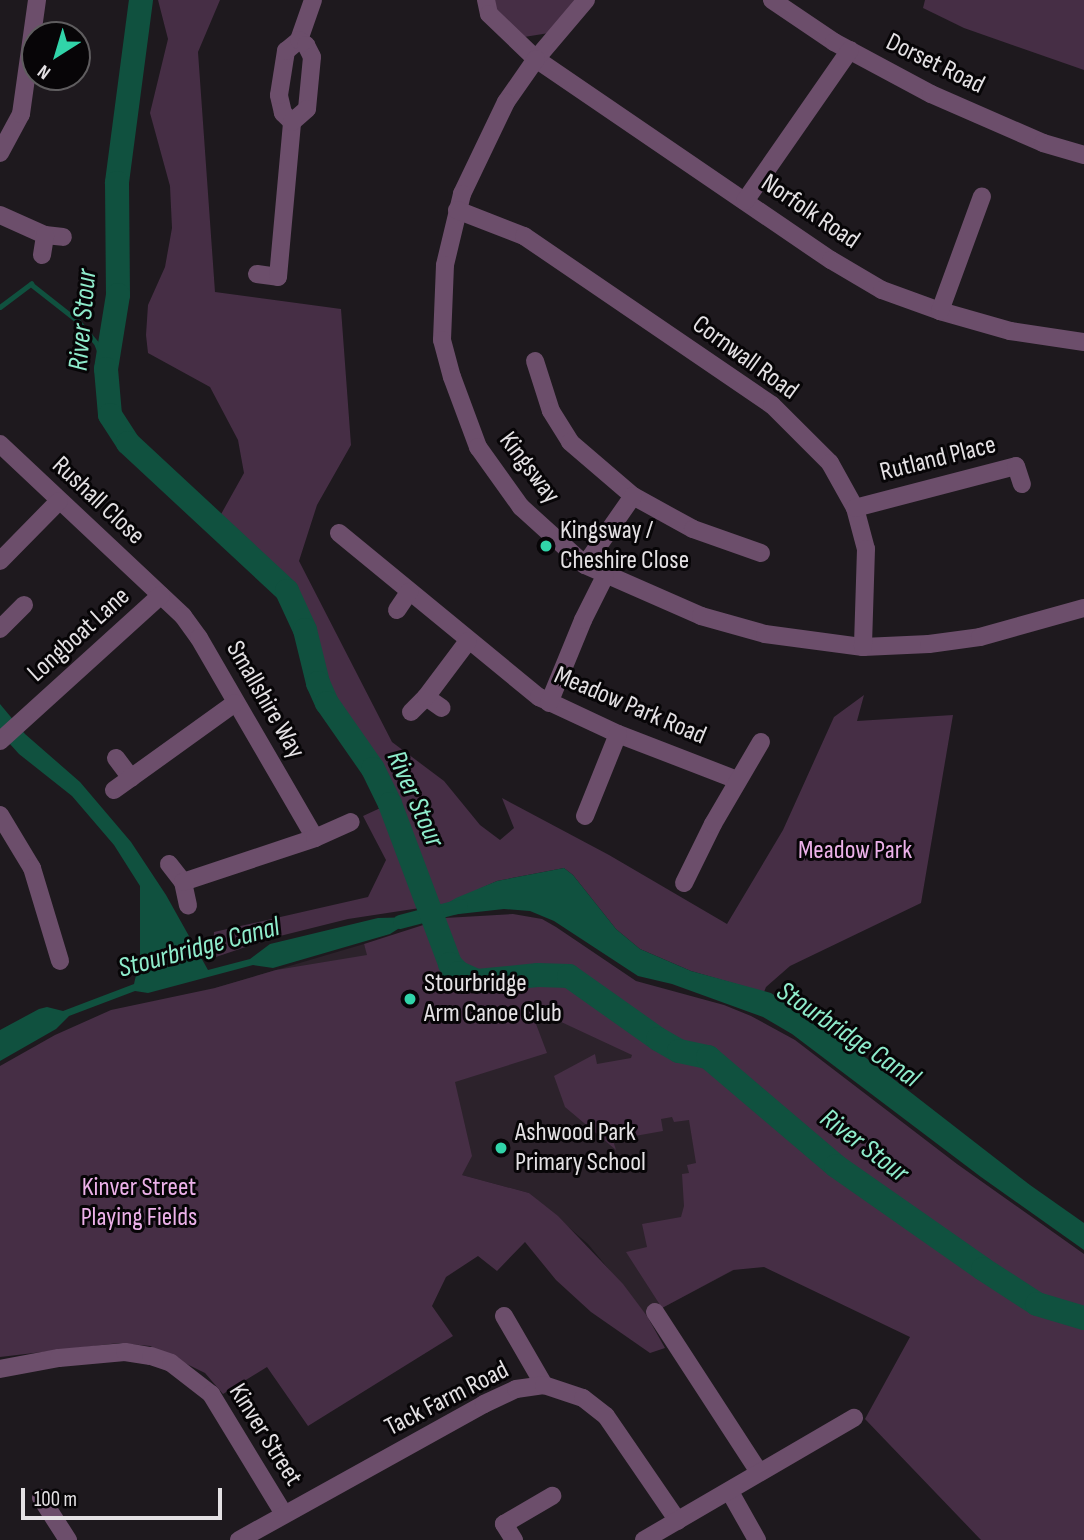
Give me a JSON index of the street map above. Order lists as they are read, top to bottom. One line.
{"streets":{"street":["Dorset Road","Norfolk Road","Cornwall Road","Rutland Place","Kingsway","Rushall Close","Longboat Lane","Smallshire Way","Meadow Park Road","Tack Farm Road","Kinver Street"]},"crossings":[["Norfolk Road","Kingsway"],["Cornwall Road","Rutland Place"],["Cornwall Road","Kingsway"],["Rushall Close","Longboat Lane"],["Rushall Close","Smallshire Way"],["Longboat Lane","Smallshire Way"],["Tack Farm Road","Kinver Street"]],"water":["River Stour","Stourbridge Canal"],"parks":["Meadow Park","Kinver Street Playing Fields"],"places":["Kingsway / Cheshire Close","Stourbridge Arm Canoe Club","Ashwood Park Primary School"],"scale_bar":"100 m","north":"bottom left"}
